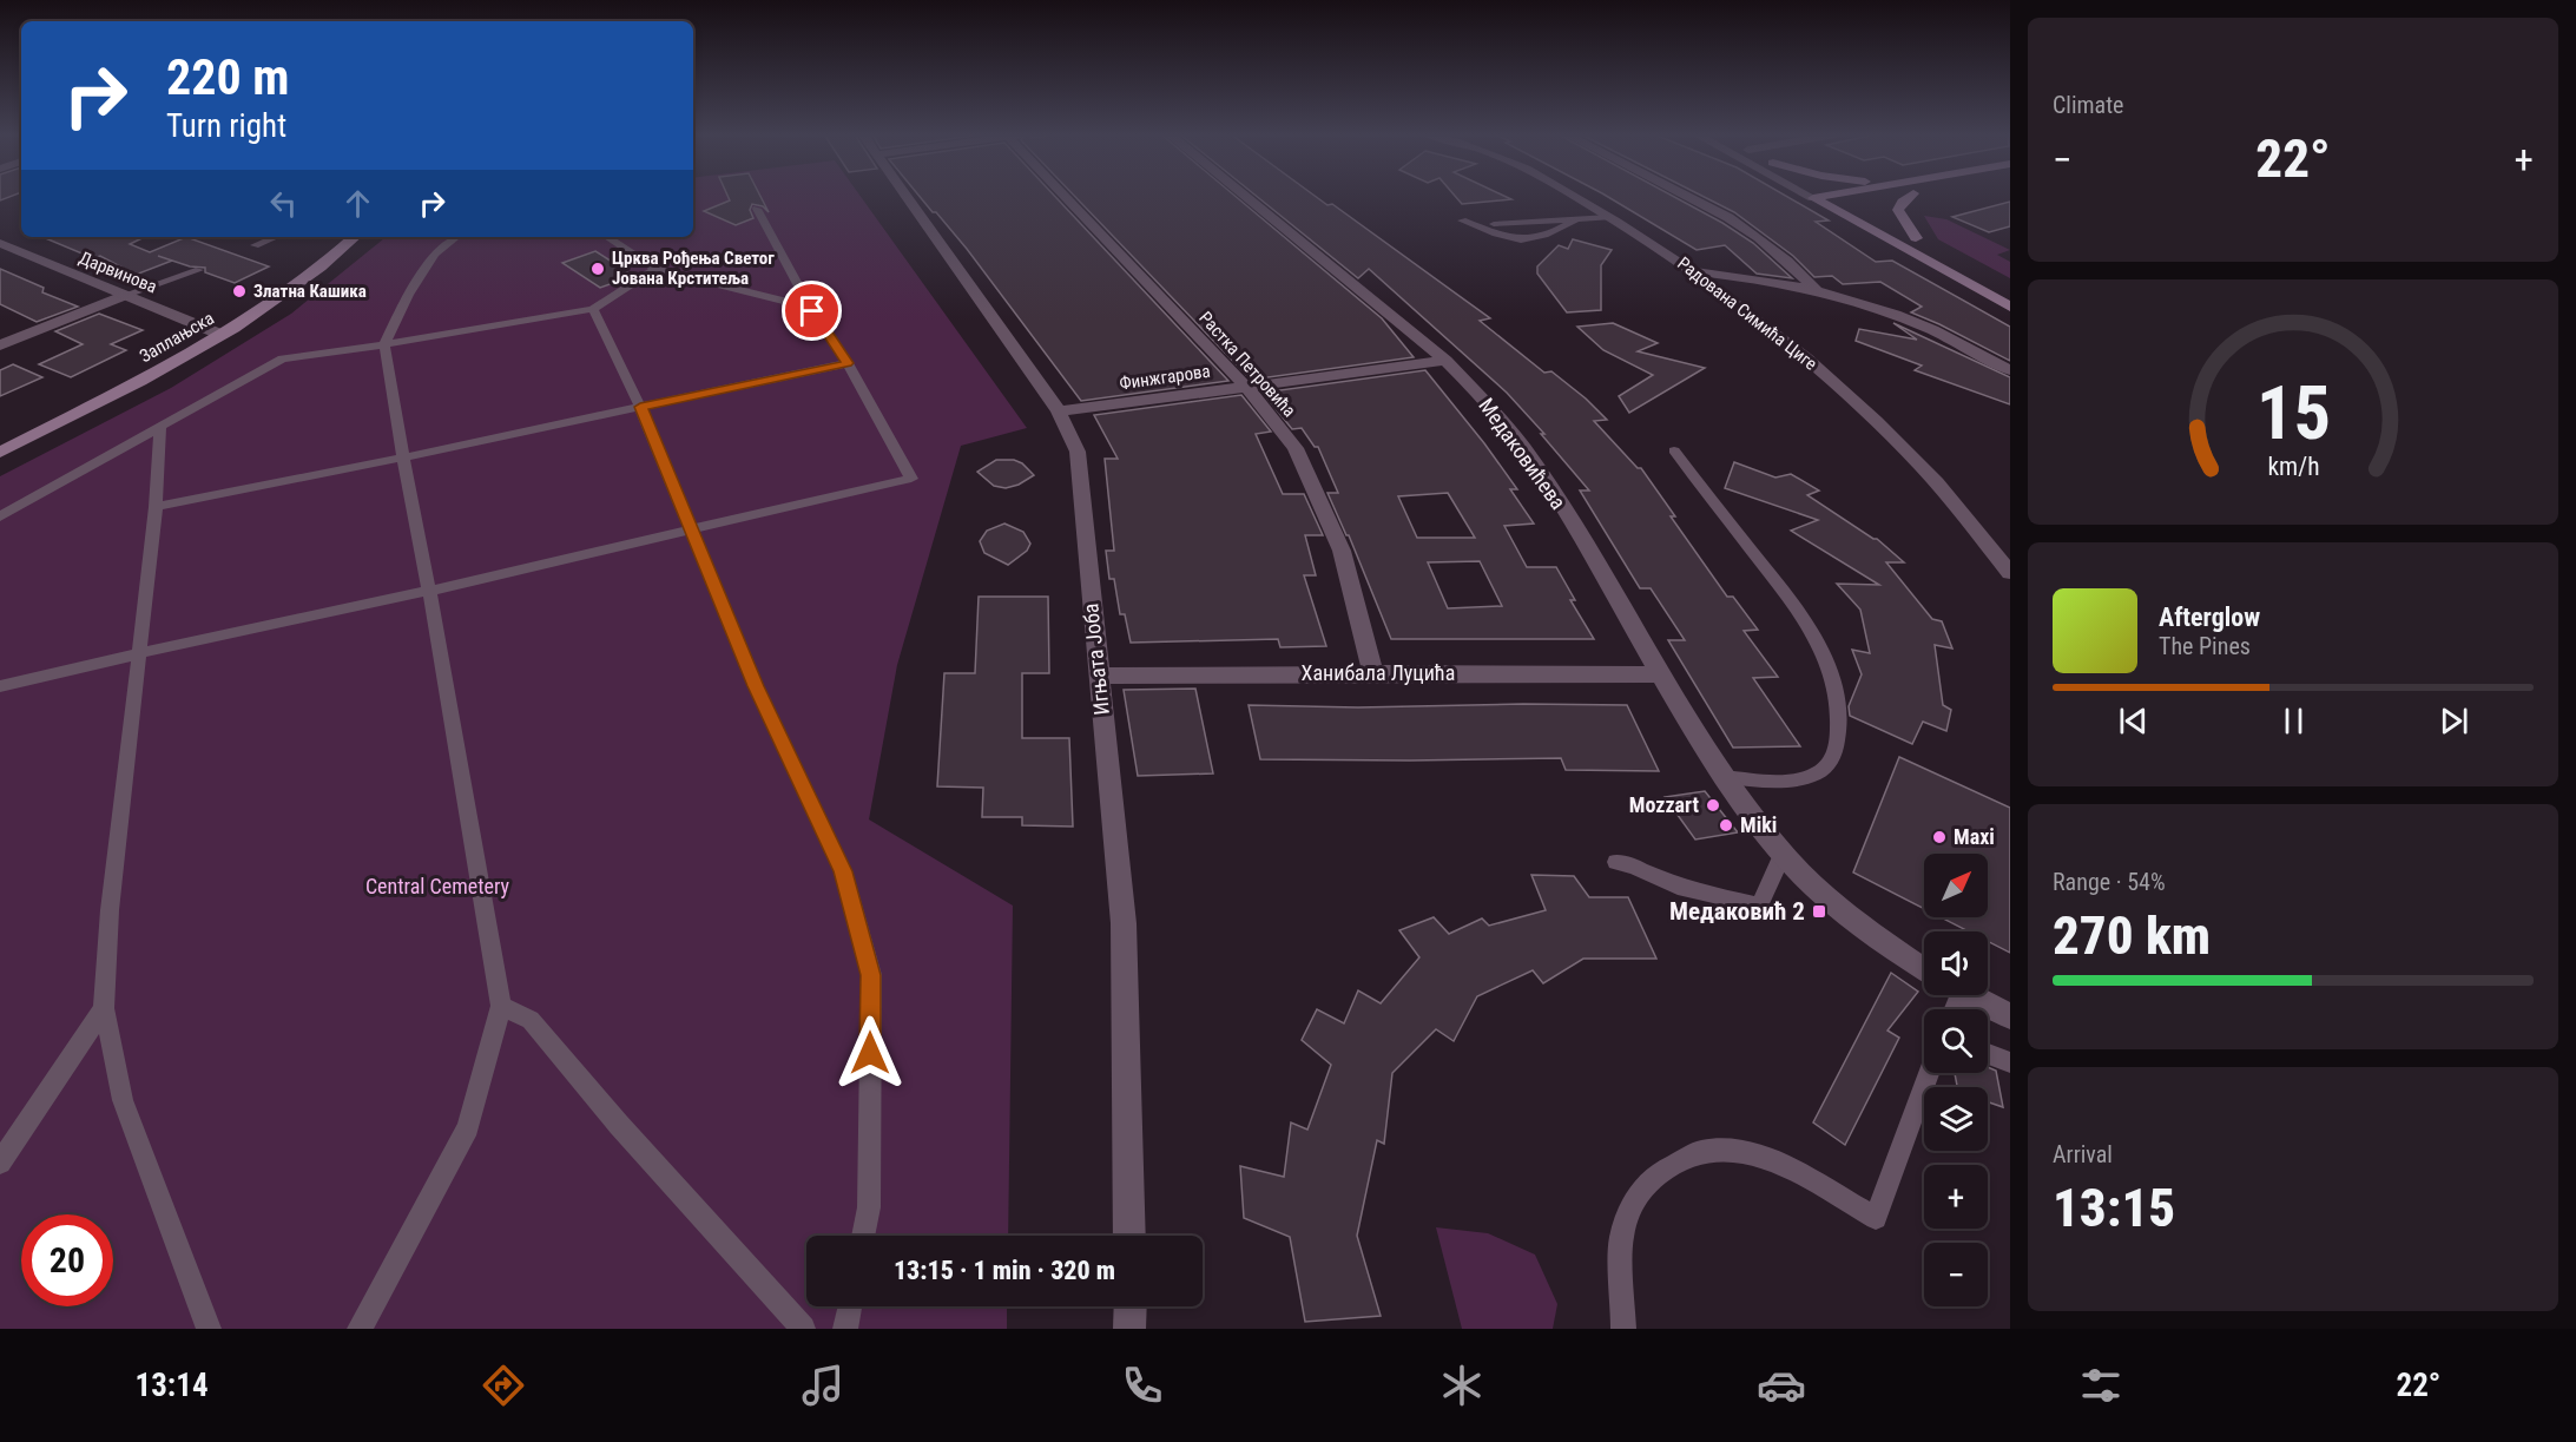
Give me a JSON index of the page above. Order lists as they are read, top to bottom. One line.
{"streets":{"main road":["Заплањска"],"street":["Дарвинова","Радована Симића Циге","Растка Петровића","Финжгарова","Медаковићева","Игњата Јоба","Ханибала Луцића"]},"crossings":[["Дарвинова","Заплањска"],["Растка Петровића","Финжгарова"],["Растка Петровића","Ханибала Луцића"],["Финжгарова","Медаковићева"],["Финжгарова","Игњата Јоба"],["Медаковићева","Ханибала Луцића"],["Игњата Јоба","Ханибала Луцића"]],"parks":["Central Cemetery"],"places":{"other":["Црква Рођења Светог Јована Крститеља","Златна Кашика","Mozzart","Miki","Maxi"],"transit":["Медаковић 2"]},"north":"top right","page":{"tile":["Climate",["Range · 54%","270 km"],["Arrival","13:15"]],"turn":["220 m","Turn right"],"heat":["−","22°","+"],"song":["Afterglow","The Pines"],"map_buttons":["+","−"],"limit":"20","trip":"13:15 · 1 min · 320 m","tabs":["13:14","22°"],"gauge":["15","km/h"]}}
